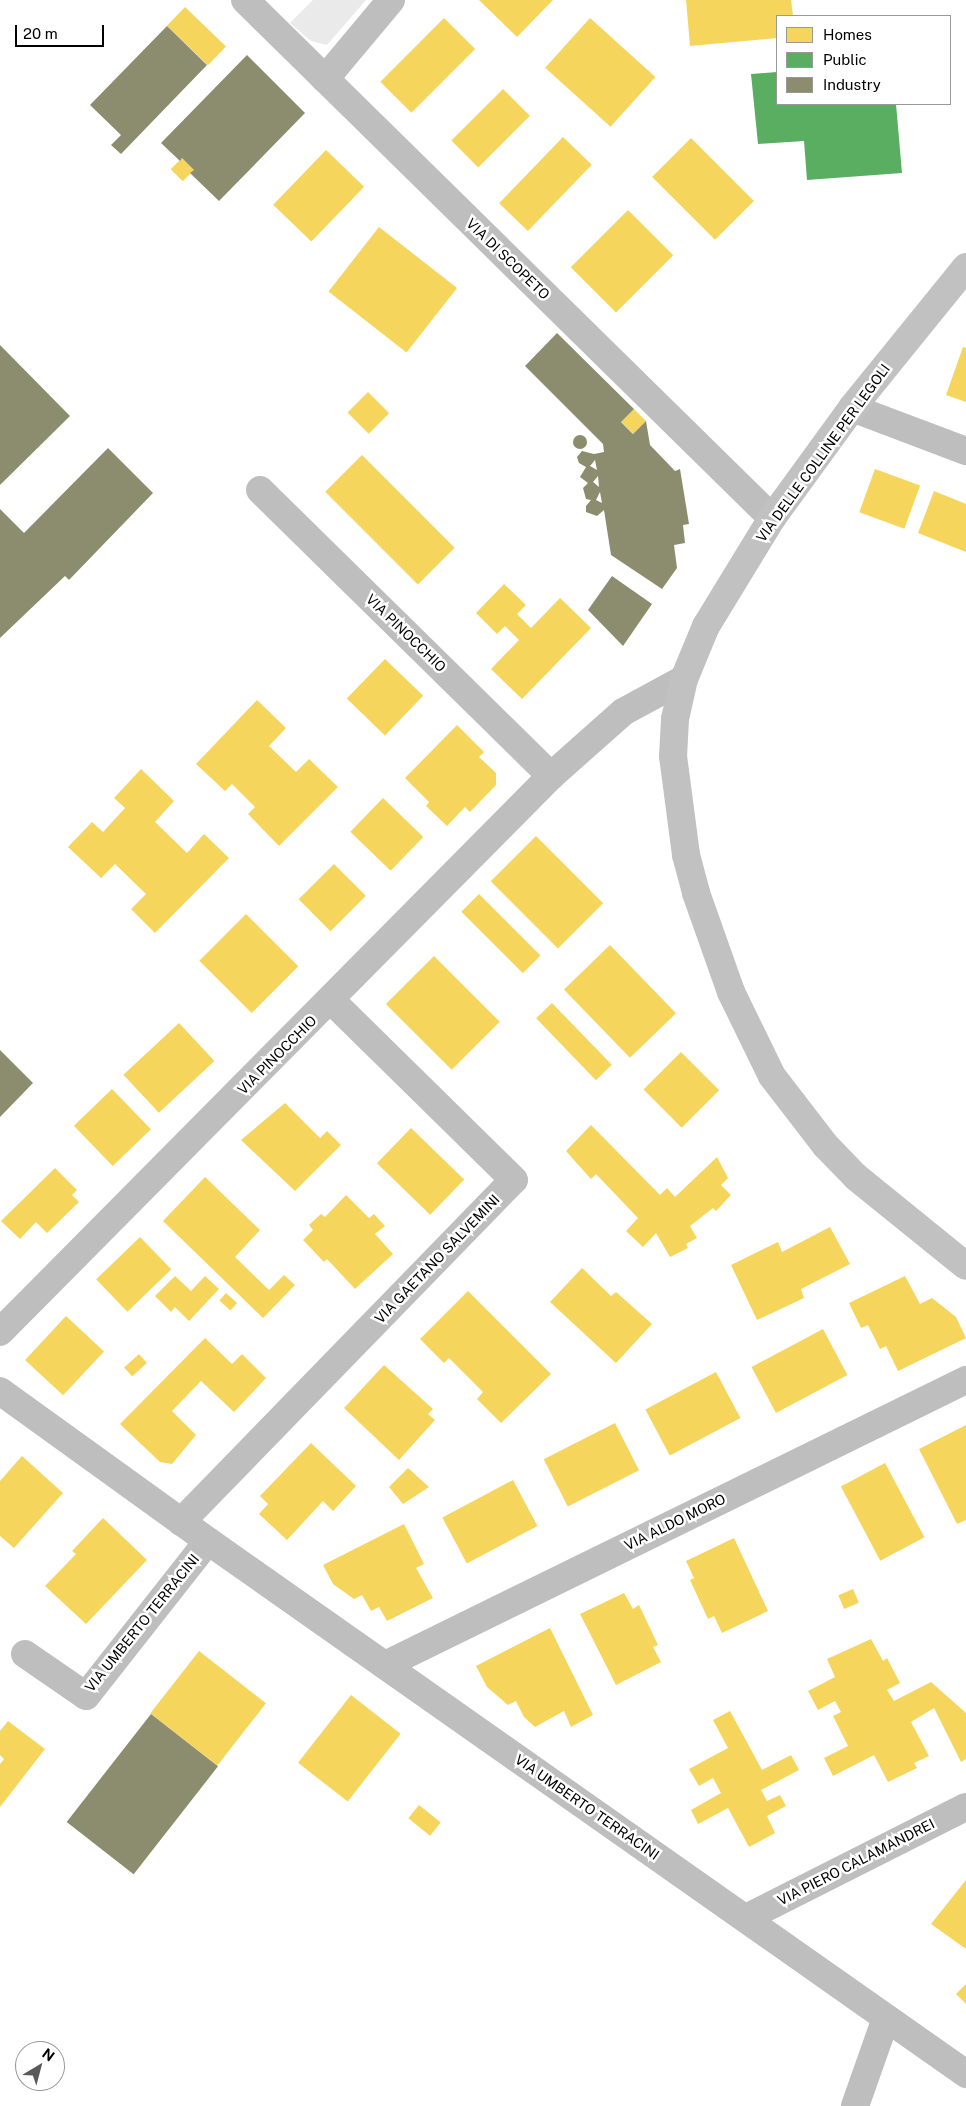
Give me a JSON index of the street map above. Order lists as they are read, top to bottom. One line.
{"streets":{"street":["VIA DI SCOPETO","VIA DELLE COLLINE PER LEGOLI","VIA PINOCCHIO","VIA GAETANO SALVEMINI","VIA ALDO MORO","VIA UMBERTO TERRACINI","VIA PIERO CALAMANDREI"]},"crossings":[["VIA DI SCOPETO","VIA DELLE COLLINE PER LEGOLI"],["VIA DELLE COLLINE PER LEGOLI","VIA PINOCCHIO"],["VIA PINOCCHIO","VIA GAETANO SALVEMINI"],["VIA GAETANO SALVEMINI","VIA UMBERTO TERRACINI"],["VIA ALDO MORO","VIA UMBERTO TERRACINI"],["VIA UMBERTO TERRACINI","VIA PIERO CALAMANDREI"]],"legend":["Homes","Public","Industry"],"scale_bar":"20 m","north":"top right"}
